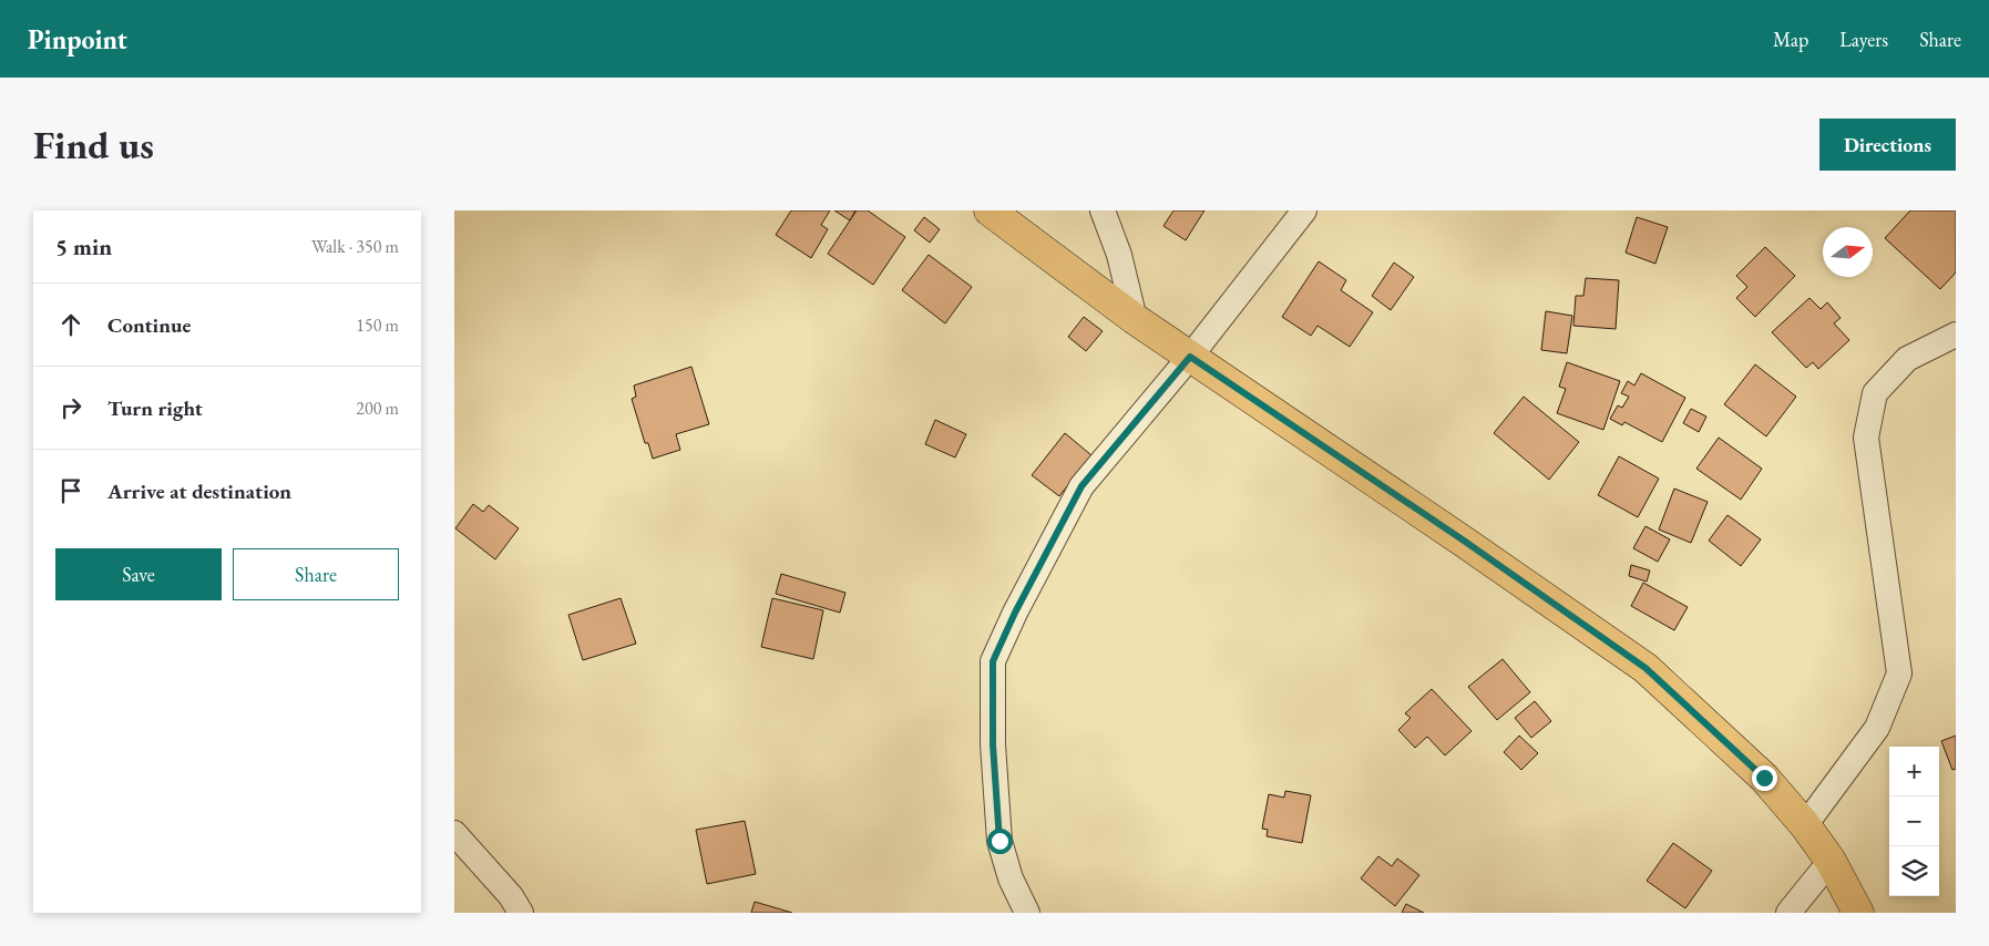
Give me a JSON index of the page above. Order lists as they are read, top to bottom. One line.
{"north":"right","page":{"header":"Pinpoint","nav":["Map","Layers","Share"],"buttons":["Directions",["Save","Share"]],"title":"Find us","heading":["5 min","Walk · 350 m"],"list":[["Continue","150 m"],["Turn right","200 m"],"Arrive at destination"],"map_buttons":["+","−"]}}
